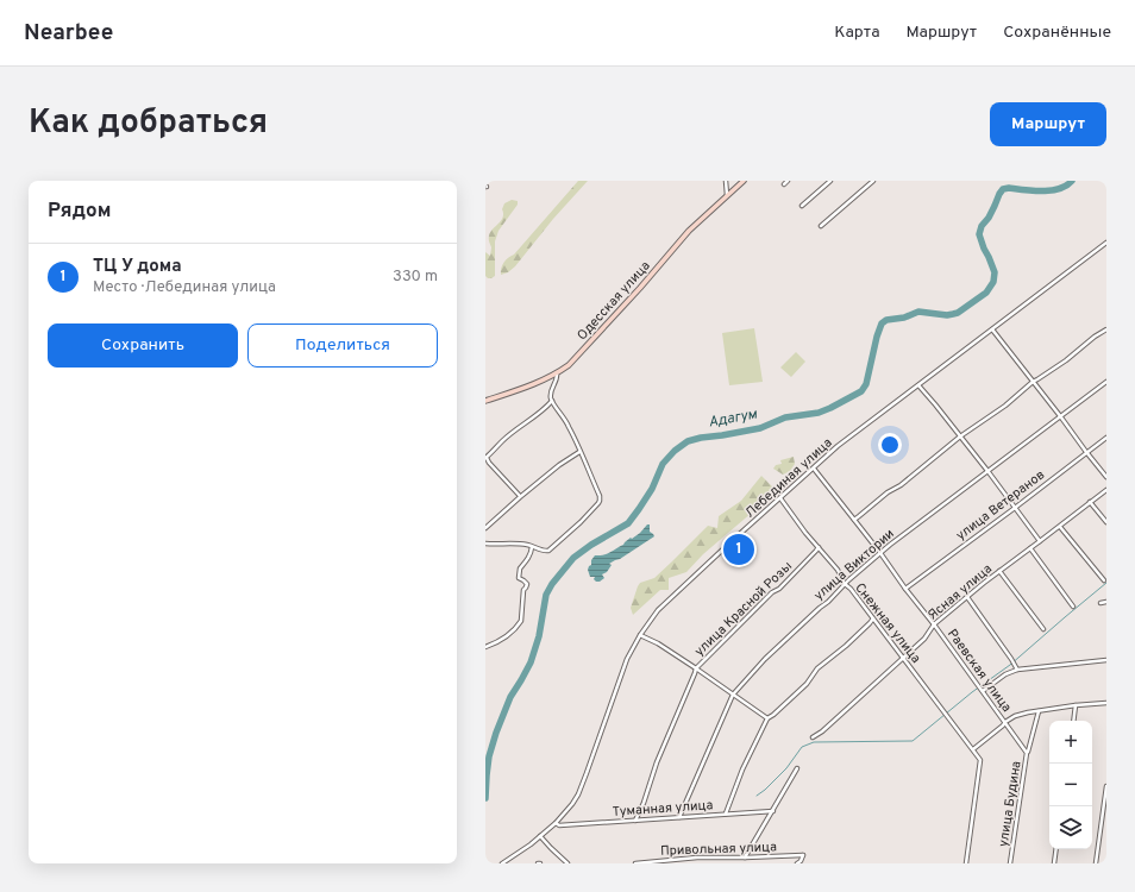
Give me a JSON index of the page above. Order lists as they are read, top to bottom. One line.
{"streets":{"main road":["Одесская улица"],"street":["Лебединая улица","улица Ветеранов","улица Виктории","Ясная улица","улица Красной Розы","Снежная улица","Раевская улица","улица Будина","Туманная улица","Привольная улица"]},"crossings":[["Лебединая улица","Снежная улица"],["Лебединая улица","Раевская улица"],["Лебединая улица","Туманная улица"],["улица Ветеранов","Раевская улица"],["улица Виктории","Снежная улица"],["улица Виктории","Раевская улица"],["улица Виктории","Туманная улица"],["Ясная улица","Снежная улица"],["Ясная улица","Раевская улица"],["улица Красной Розы","Снежная улица"],["улица Красной Розы","Туманная улица"],["Раевская улица","улица Будина"]],"water":["Адагум"],"page":{"header":"Nearbee","nav":["Карта","Маршрут","Сохранённые"],"title":"Как добраться","buttons":["Маршрут",["Сохранить","Поделиться"]],"heading":"Рядом","list":[{"mark":"1","name":"ТЦ У дома","note":"Место · Лебединая улица","value":"330 m"}],"pins":"1","map_buttons":["+","−"]}}
